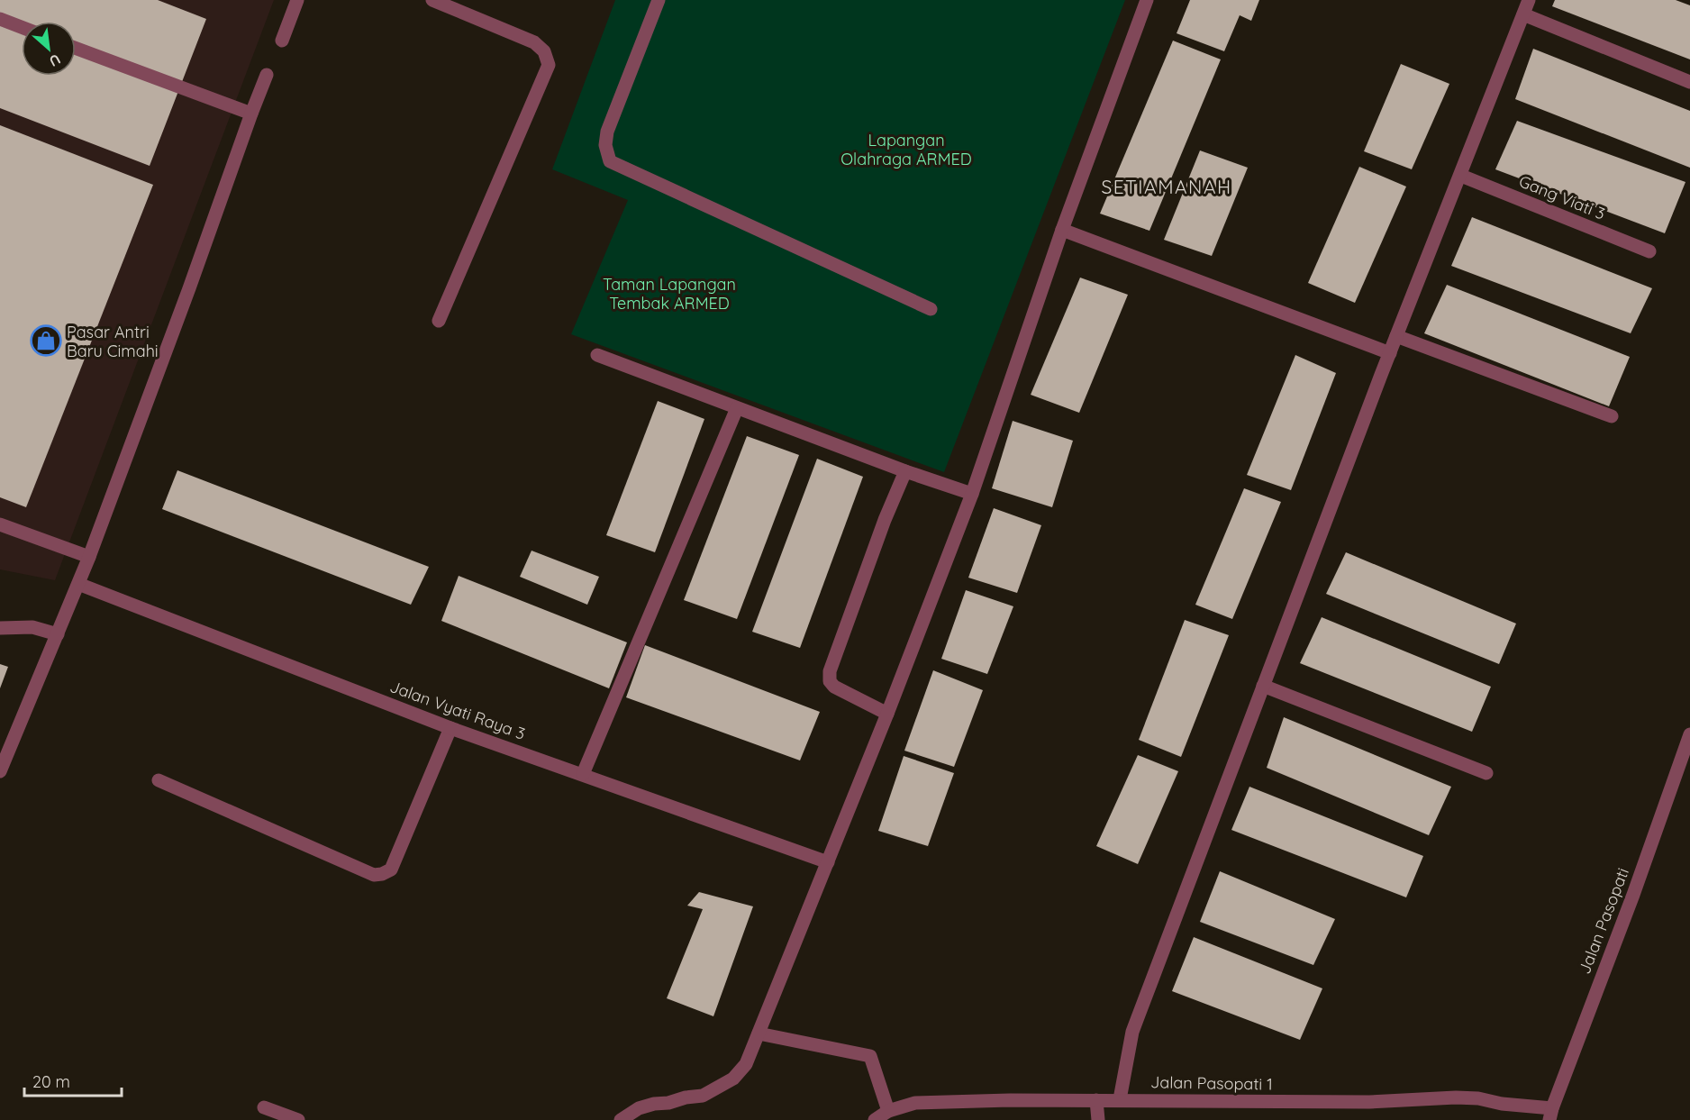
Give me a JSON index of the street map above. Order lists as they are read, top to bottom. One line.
{"streets":{"street":["Gang Viati 3","Jalan Vyati Raya 3","Jalan Pasopati","Jalan Pasopati 1"]},"crossings":[["Jalan Pasopati","Jalan Pasopati 1"]],"districts":["SETIAMANAH"],"parks":["Lapangan Olahraga ARMED","Taman Lapangan Tembak ARMED"],"places":{"shop":["Pasar Antri Baru Cimahi"]},"scale_bar":"20 m","north":"bottom right"}
